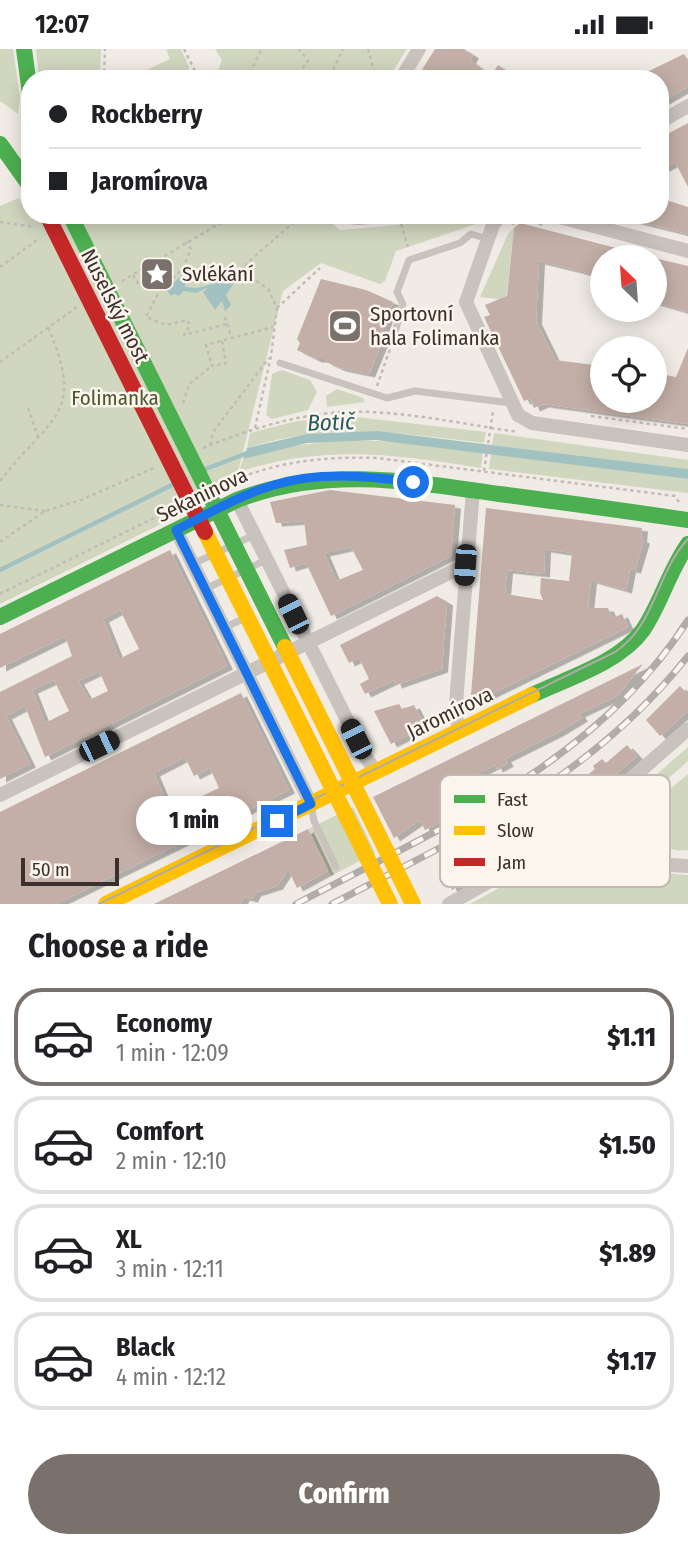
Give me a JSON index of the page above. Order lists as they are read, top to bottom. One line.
{"streets":{"main road":["Nuselský most","Sekaninova","Jaromírova"]},"water":["Botič"],"parks":["Folimanka"],"places":{"place":["Svlékání"],"sports":["Sportovní hala Folimanka"]},"legend":["Fast","Slow","Jam"],"scale_bar":"50 m","north":"top left","page":{"status":"12:07","banner":["Rockberry","Jaromírova"],"bubble":"1 min","scale":"50 m","heading":"Choose a ride","list":[{"name":"Economy","note":"1 min · 12:09","value":"$1.11"},{"name":"Comfort","note":"2 min · 12:10","value":"$1.50"},{"name":"XL","note":"3 min · 12:11","value":"$1.89"},{"name":"Black","note":"4 min · 12:12","value":"$1.17"}],"buttons":"Confirm"}}
